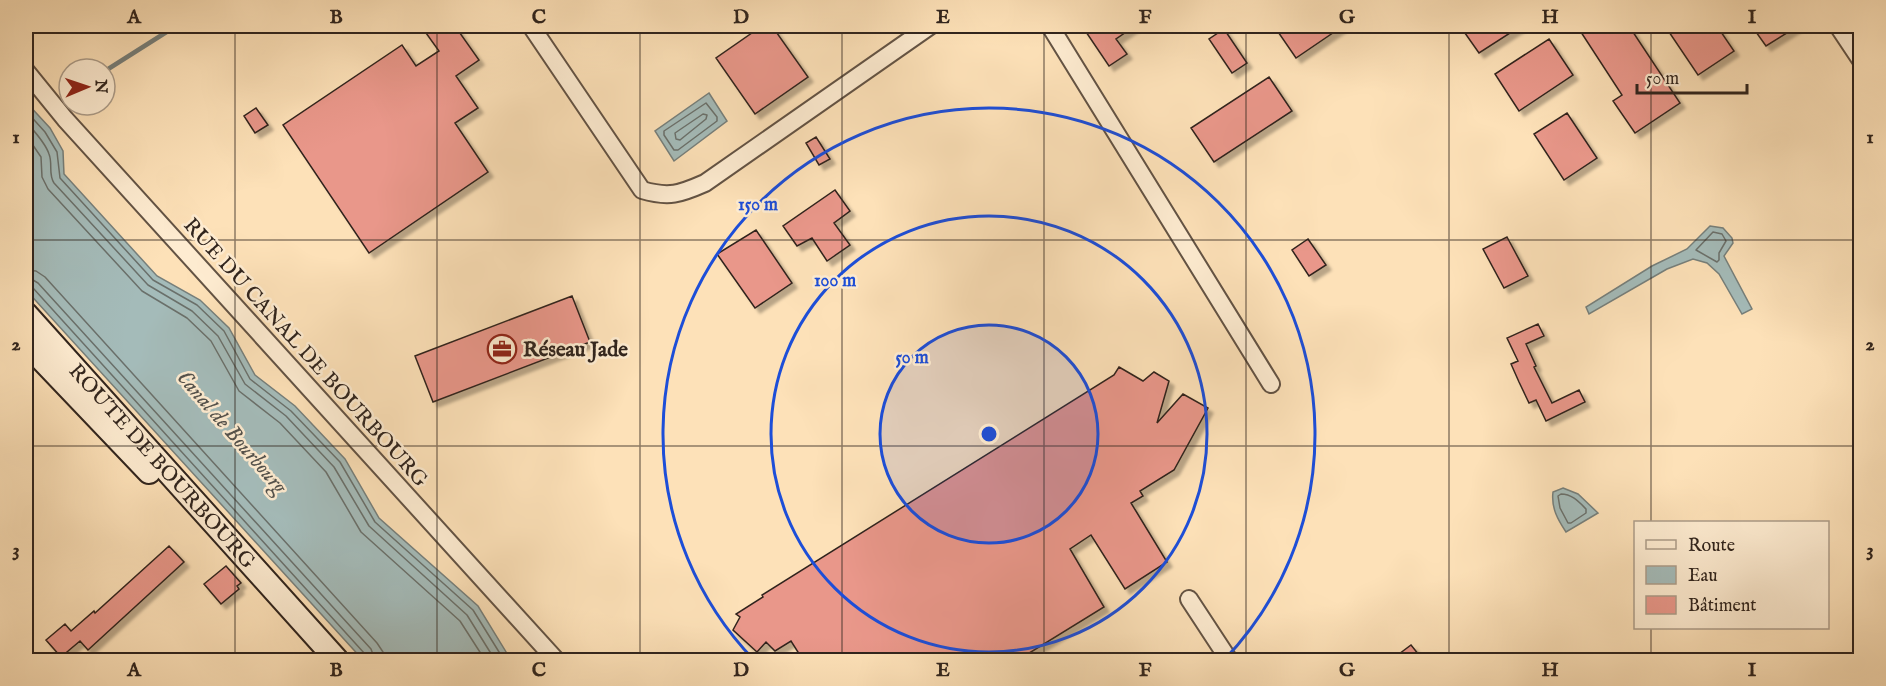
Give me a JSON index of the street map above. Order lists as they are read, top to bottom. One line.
{"streets":{"main road":["ROUTE DE BOURBOURG"],"street":["RUE DU CANAL DE BOURBOURG"]},"water":["Canal de Bourbourg"],"places":{"office":["Réseau Jade"]},"legend":["Route","Eau","Bâtiment"],"scale_bar":"50 m","north":"right","grid":{"columns":["A","B","C","D","E","F","G","H","I"],"rows":["1","2","3"]},"rings":["150 m","100 m","50 m"]}
